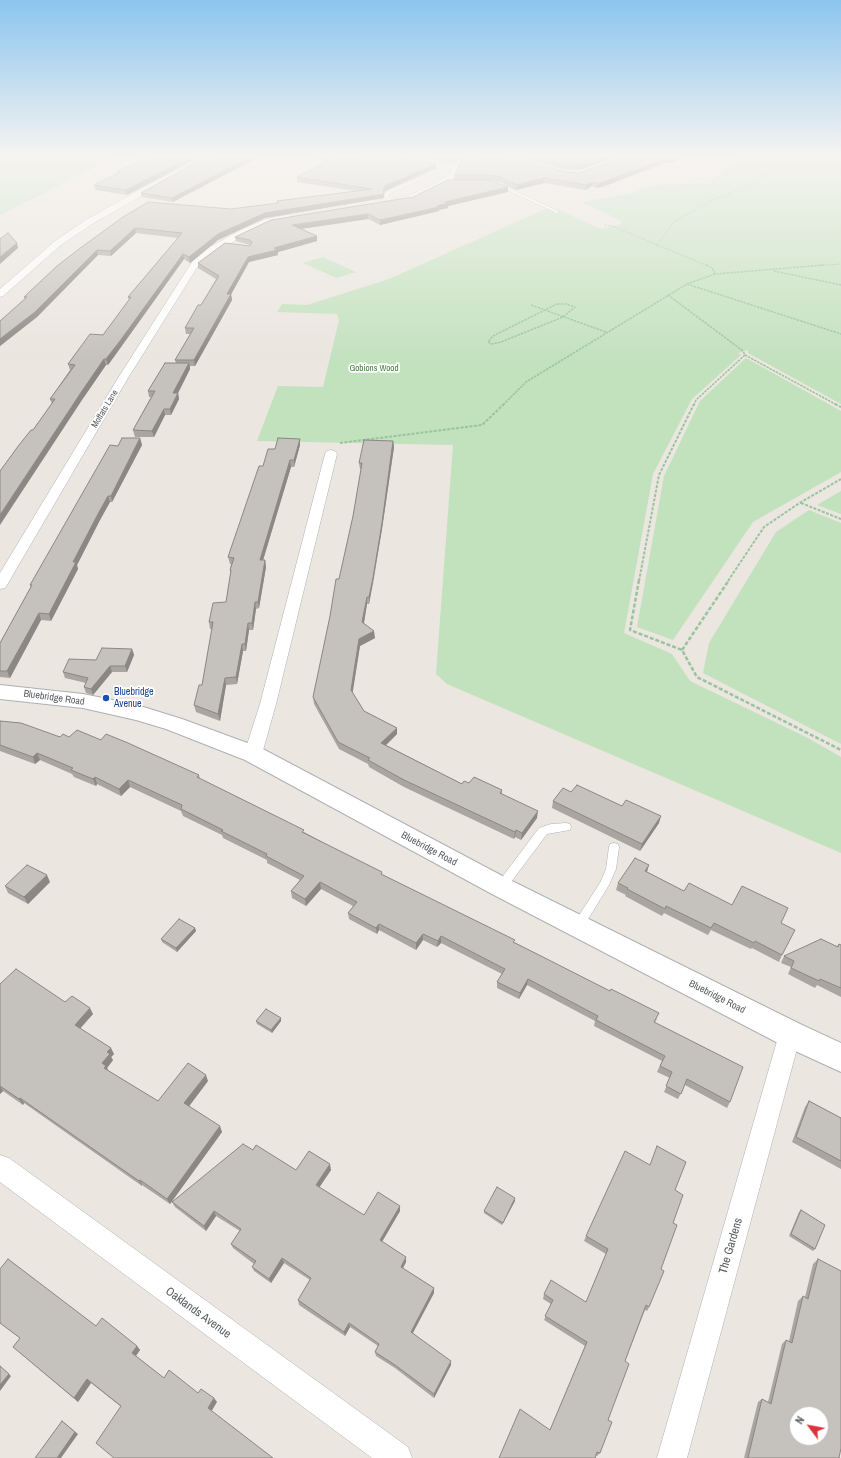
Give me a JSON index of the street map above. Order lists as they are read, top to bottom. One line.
{"streets":{"street":["Moffats Lane","Bluebridge Road","The Gardens","Oaklands Avenue"]},"crossings":[["Bluebridge Road","The Gardens"]],"parks":["Gobions Wood"],"places":["Bluebridge Avenue"],"north":"top left"}
